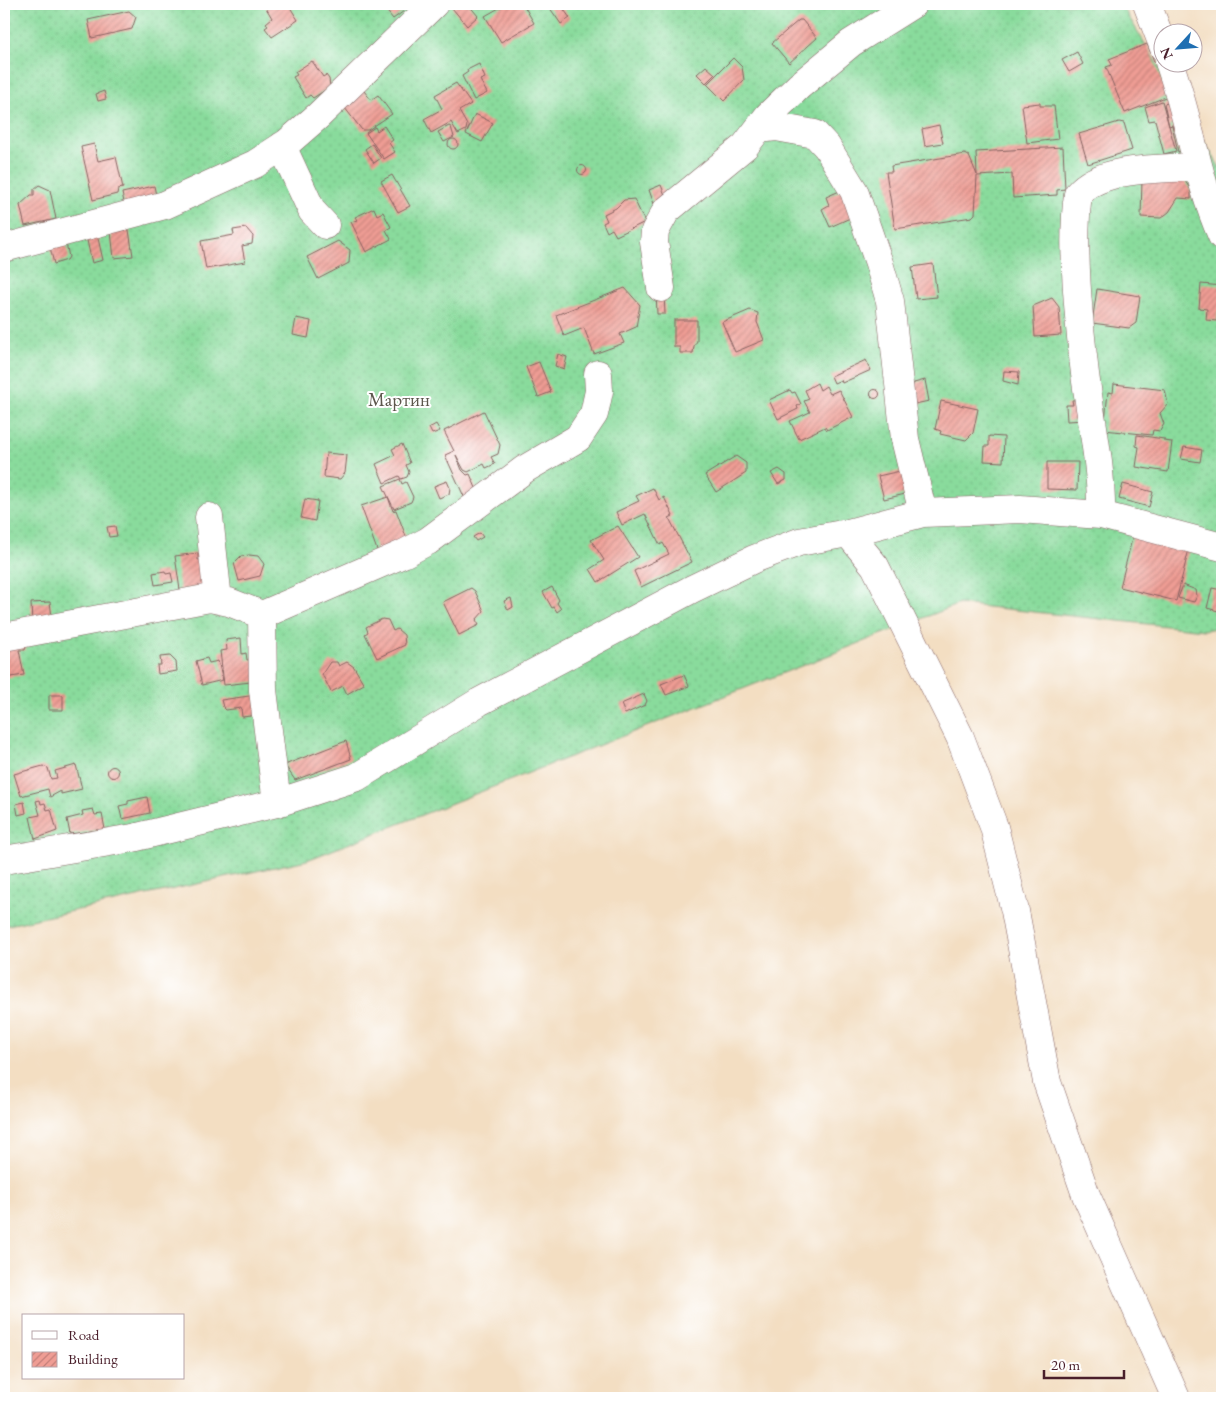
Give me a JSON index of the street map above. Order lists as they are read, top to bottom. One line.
{"parks":["Мартин"],"legend":["Road","Building"],"scale_bar":"20 m","north":"bottom left"}
